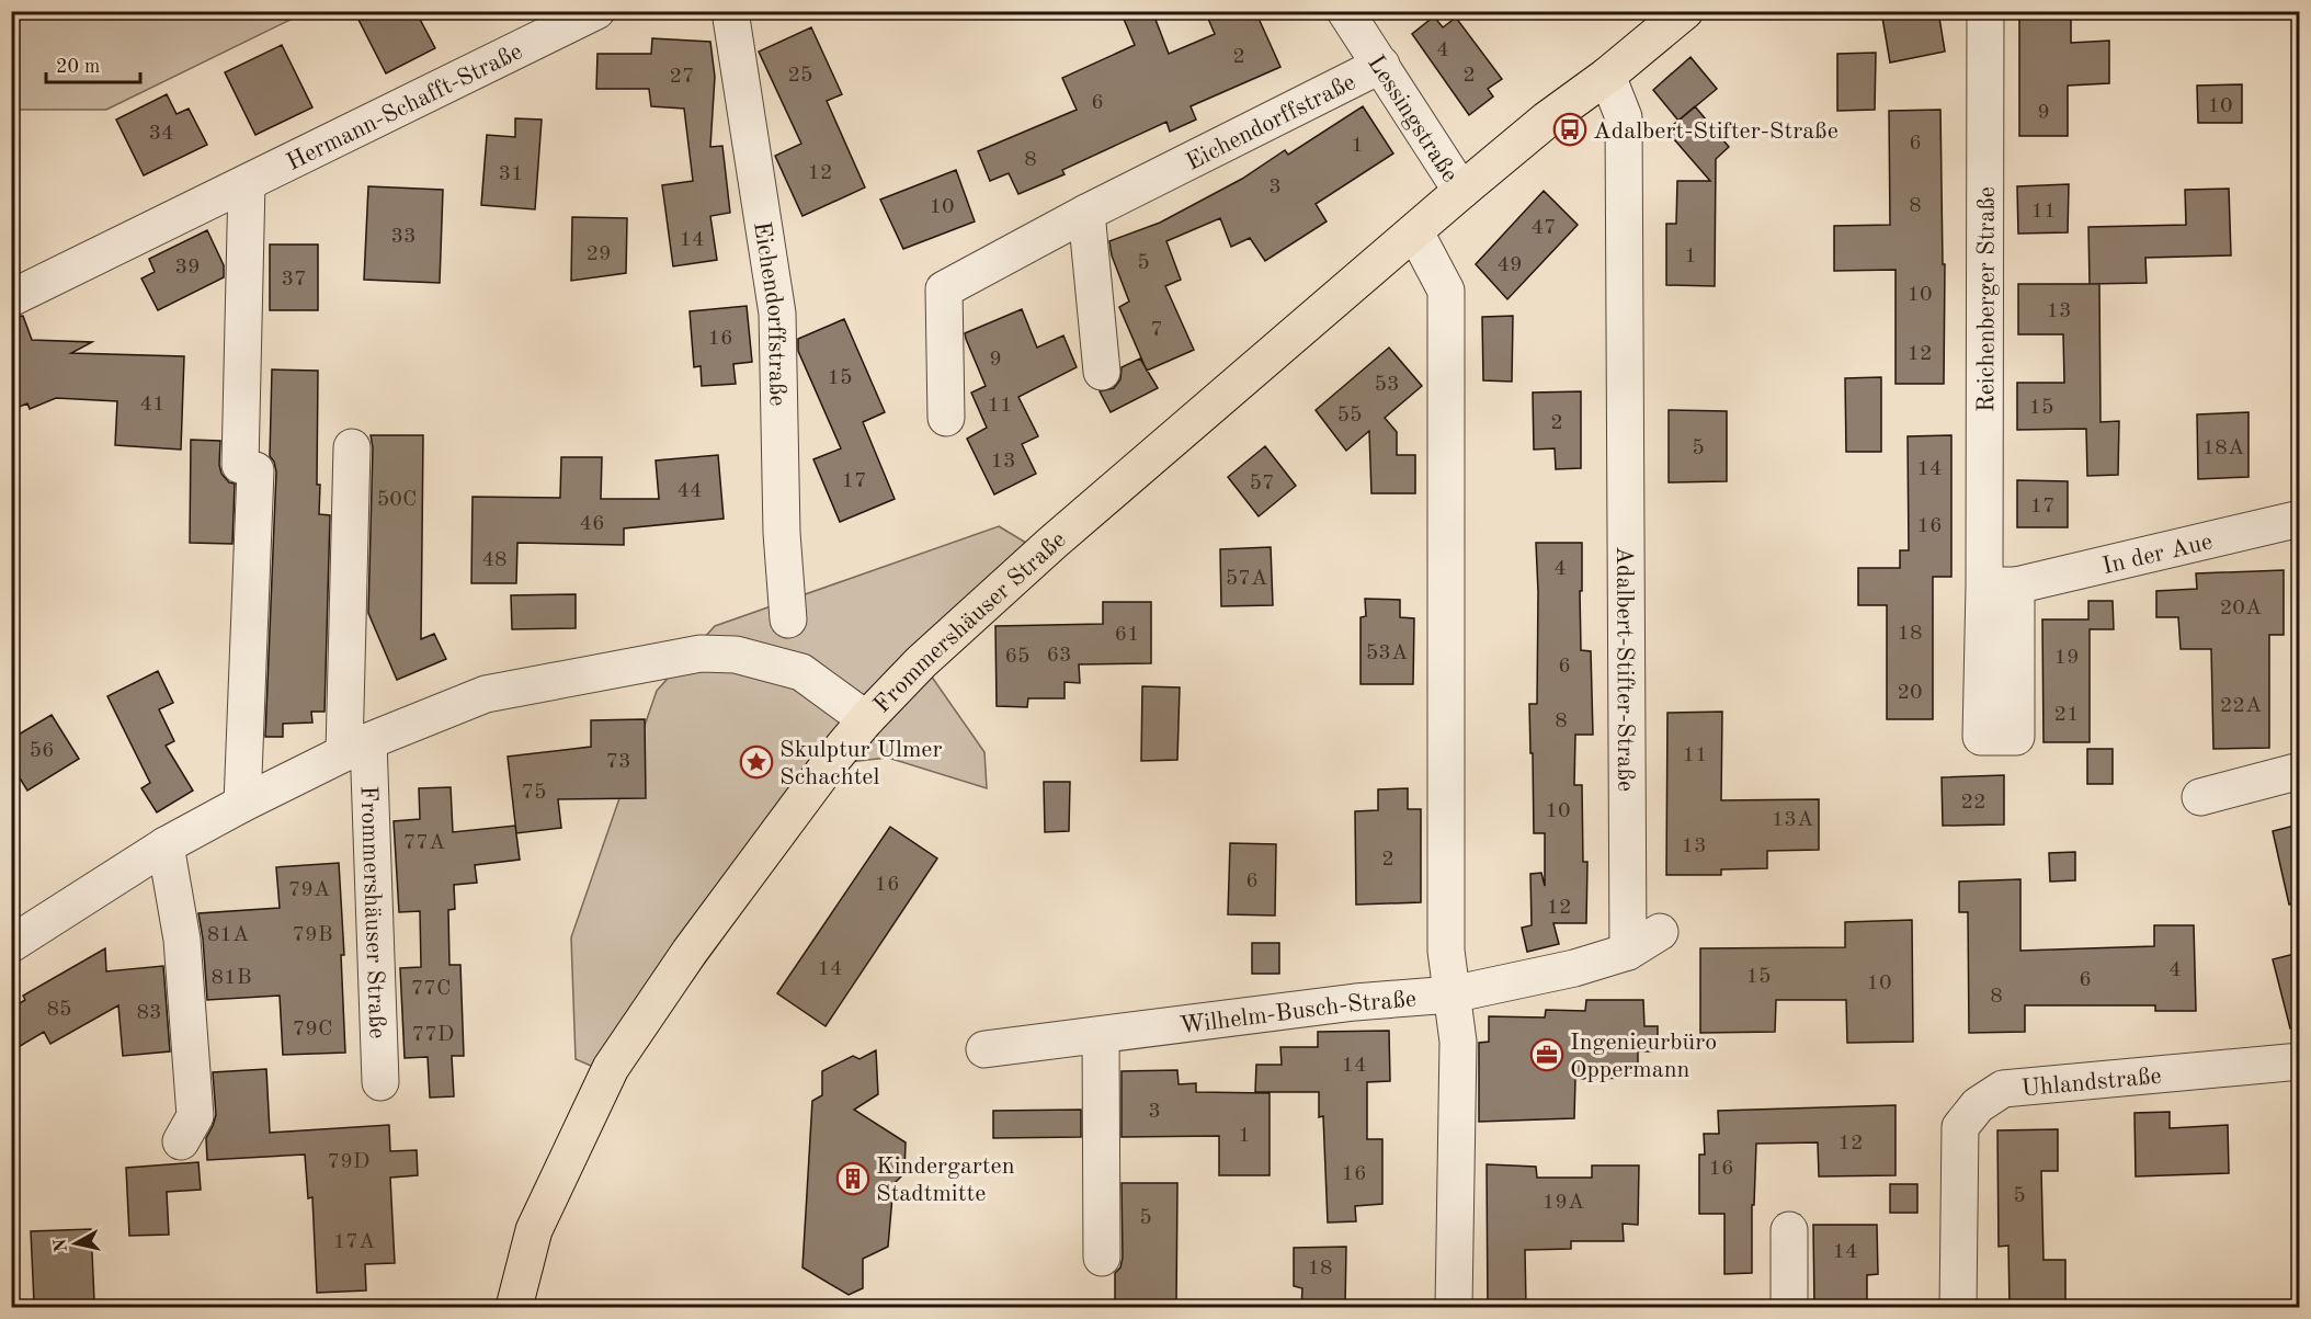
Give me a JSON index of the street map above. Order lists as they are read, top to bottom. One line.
{"streets":{"main road":["Frommershäuser Straße"],"street":["Hermann-Schafft-Straße","Lessingstraße","Eichendorffstraße","Reichenberger Straße","In der Aue","Adalbert-Stifter-Straße","Wilhelm-Busch-Straße","Uhlandstraße"]},"crossings":[["Lessingstraße","Eichendorffstraße"],["Lessingstraße","Frommershäuser Straße"],["Reichenberger Straße","In der Aue"],["Frommershäuser Straße","Adalbert-Stifter-Straße"],["Frommershäuser Straße","Wilhelm-Busch-Straße"]],"places":{"bus stop":["Adalbert-Stifter-Straße"],"place":["Skulptur Ulmer Schachtel"],"office":["Ingenieurbüro Oppermann"],"building":["Kindergarten Stadtmitte"]},"house_numbers":["4","2","25","2","27","6","10","9","34","6","1","8","12","31","3","8","10","11","47","33","14","29","1","5","49","39","37","10","13","7","16","12","9","15","53","41","11","15","55","2","5","18A","13","14","17","57","44","50C","17","46","16","48","4","57A","20A","18","61","53A","63","65","19","6","20","22A","21","8","56","11","73","75","22","10","13A","77A","13","2","6","16","79A","12","81A","79B","14","4","15","81B","6","10","77C","8","85","83","79C","77D","14","3","1","12","79D","16","16","5","19A","5","17A","14","18"],"scale_bar":"20 m","north":"left"}
